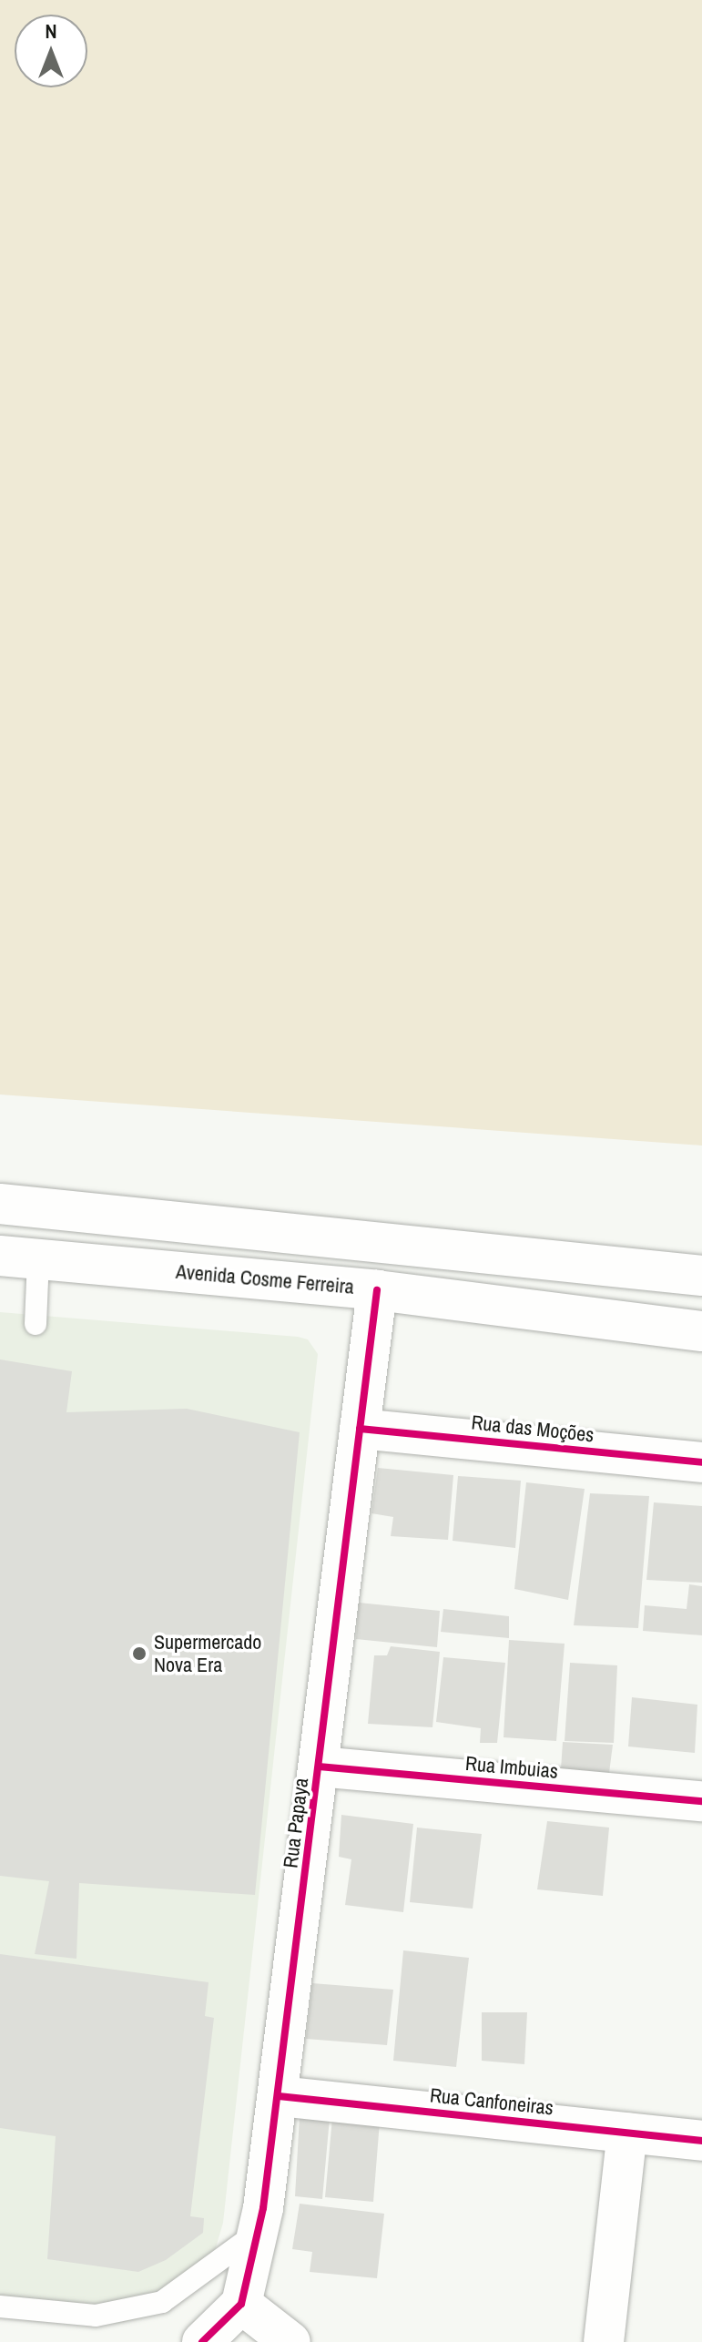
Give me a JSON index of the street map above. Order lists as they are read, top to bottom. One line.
{"streets":{"street":["Avenida Cosme Ferreira","Rua das Moções","Rua Imbuias","Rua Papaya","Rua Canfoneiras"]},"crossings":[["Avenida Cosme Ferreira","Rua Papaya"],["Rua das Moções","Rua Papaya"],["Rua Imbuias","Rua Papaya"],["Rua Papaya","Rua Canfoneiras"]],"places":["Supermercado Nova Era"],"north":"top"}
